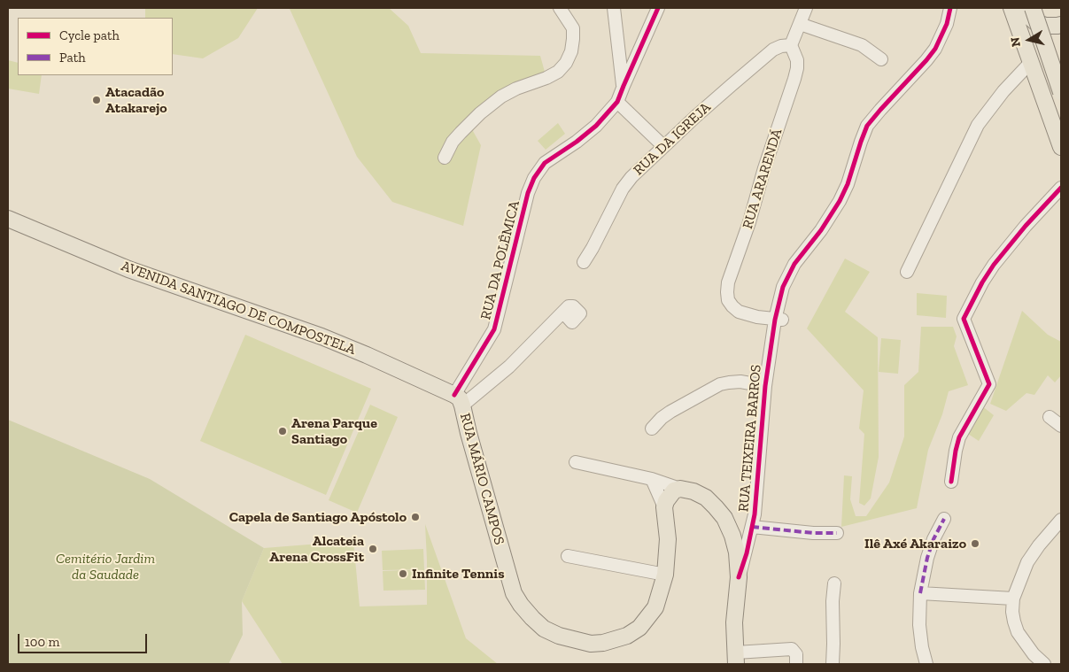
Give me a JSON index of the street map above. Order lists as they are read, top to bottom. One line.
{"streets":{"main road":["AVENIDA SANTIAGO DE COMPOSTELA","RUA TEIXEIRA BARROS","RUA MÁRIO CAMPOS"],"street":["RUA DA IGREJA","RUA ARARENDÁ","RUA DA POLÊMICA"]},"crossings":[["RUA DA IGREJA","RUA ARARENDÁ"],["RUA ARARENDÁ","RUA TEIXEIRA BARROS"],["RUA DA POLÊMICA","AVENIDA SANTIAGO DE COMPOSTELA"],["RUA DA POLÊMICA","RUA MÁRIO CAMPOS"],["AVENIDA SANTIAGO DE COMPOSTELA","RUA MÁRIO CAMPOS"]],"parks":["Cemitério Jardim da Saudade"],"places":["Atacadão Atakarejo","Arena Parque Santiago","Capela de Santiago Apóstolo","Ilê Axé Akaraizo","Alcateia Arena CrossFit","Infinite Tennis"],"legend":["Cycle path","Path"],"scale_bar":"100 m","north":"left"}
